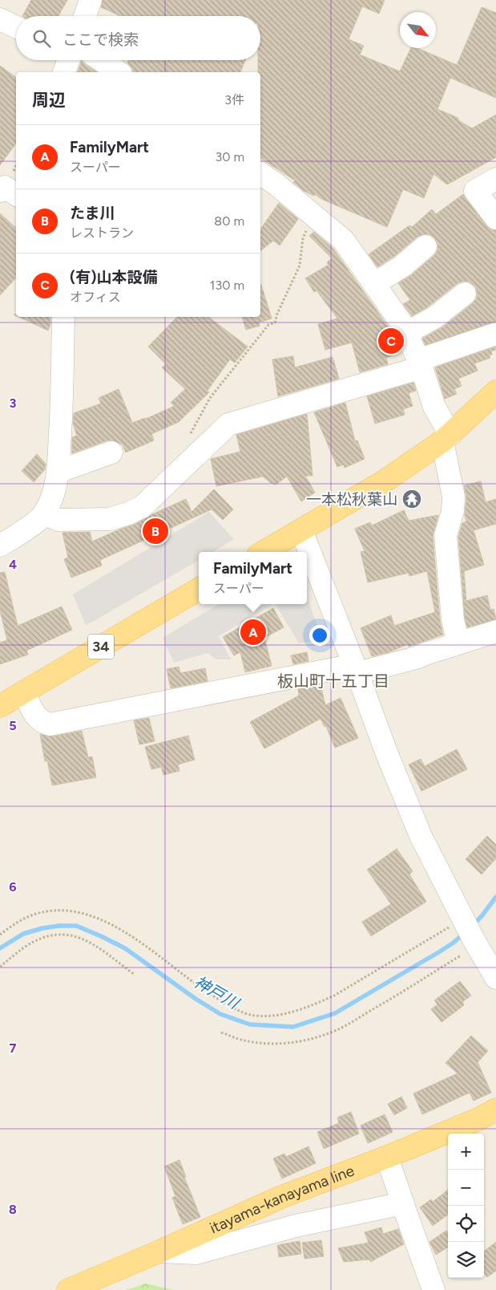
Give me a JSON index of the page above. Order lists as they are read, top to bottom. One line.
{"streets":{"main road":["34","itayama-kanayama line"]},"districts":["板山町十五丁目"],"water":["神戸川"],"places":{"temple":["一本松秋葉山"]},"north":"bottom right","page":{"search":"ここで検索","heading":["周辺","3件"],"list":[{"mark":"A","name":"FamilyMart","note":"スーパー","value":"30 m"},{"mark":"B","name":"たま川","note":"レストラン","value":"80 m"},{"mark":"C","name":"(有)山本設備","note":"オフィス","value":"130 m"}],"pins":["C","B","A"],"popup":["FamilyMart","スーパー"],"map_buttons":["+","−"]},"grid":{"rows":["3","4","5","6","7","8"]}}
